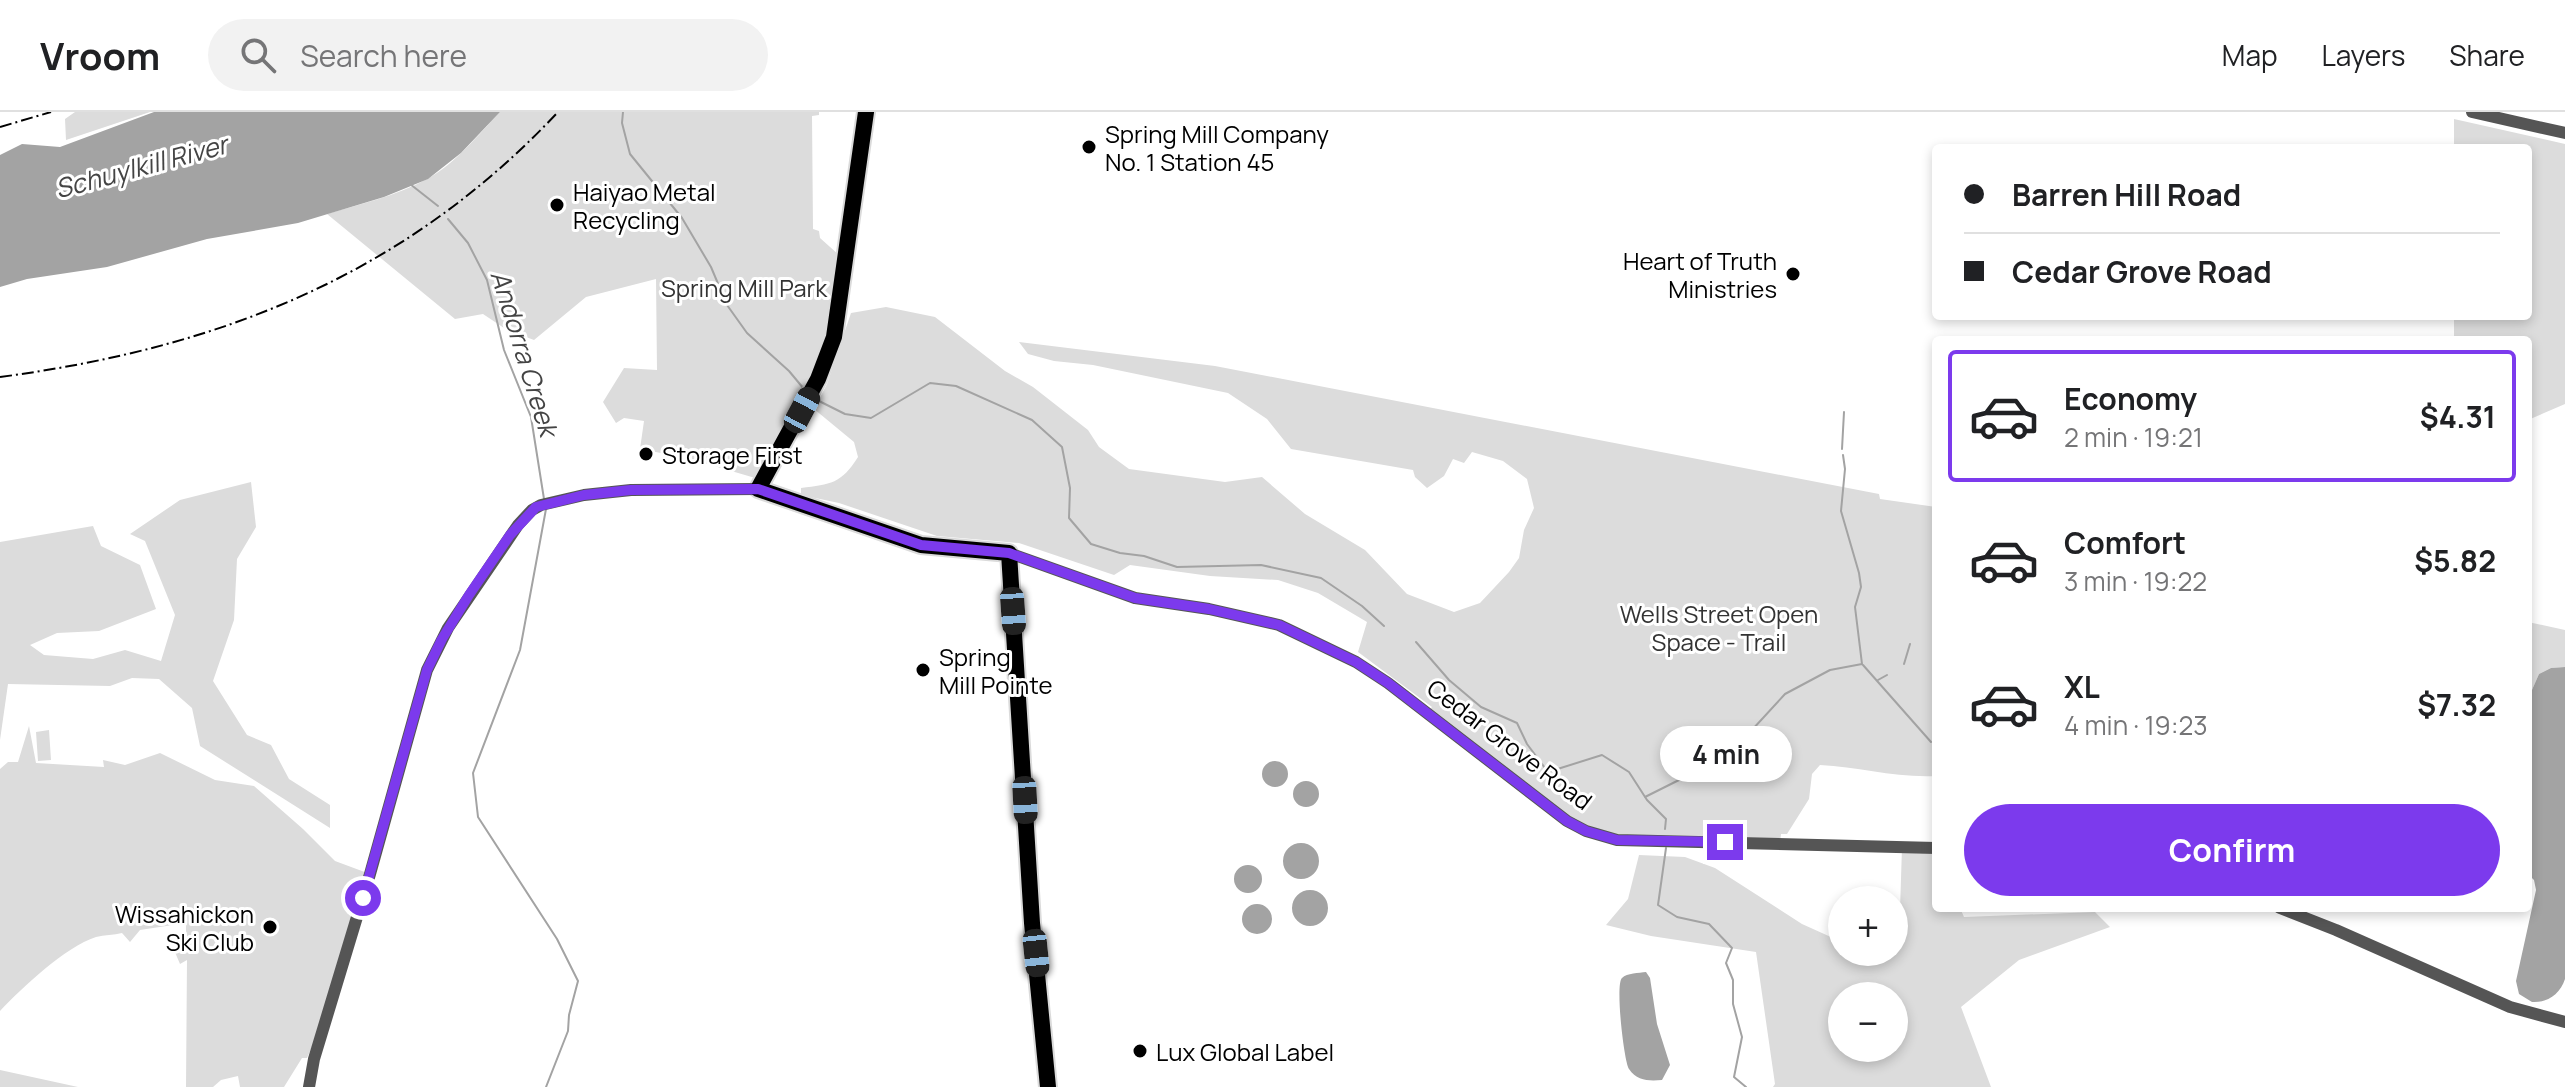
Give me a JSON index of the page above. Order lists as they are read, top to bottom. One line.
{"streets":{"main road":["Cedar Grove Road"]},"water":["Schuylkill River","Andorra Creek"],"parks":["Spring Mill Park","Wells Street Open Space - Trail"],"places":["Spring Mill Company No. 1 Station 45","Haiyao Metal Recycling","Heart of Truth Ministries","Storage First","Spring Mill Pointe","Wissahickon Ski Club","Lux Global Label"],"page":{"header":"Vroom","search":"Search here","nav":["Map","Layers","Share"],"banner":["Barren Hill Road","Cedar Grove Road"],"list":[{"name":"Economy","note":"2 min · 19:21","value":"$4.31"},{"name":"Comfort","note":"3 min · 19:22","value":"$5.82"},{"name":"XL","note":"4 min · 19:23","value":"$7.32"}],"bubble":"4 min","buttons":"Confirm","map_buttons":["+","−"]}}
